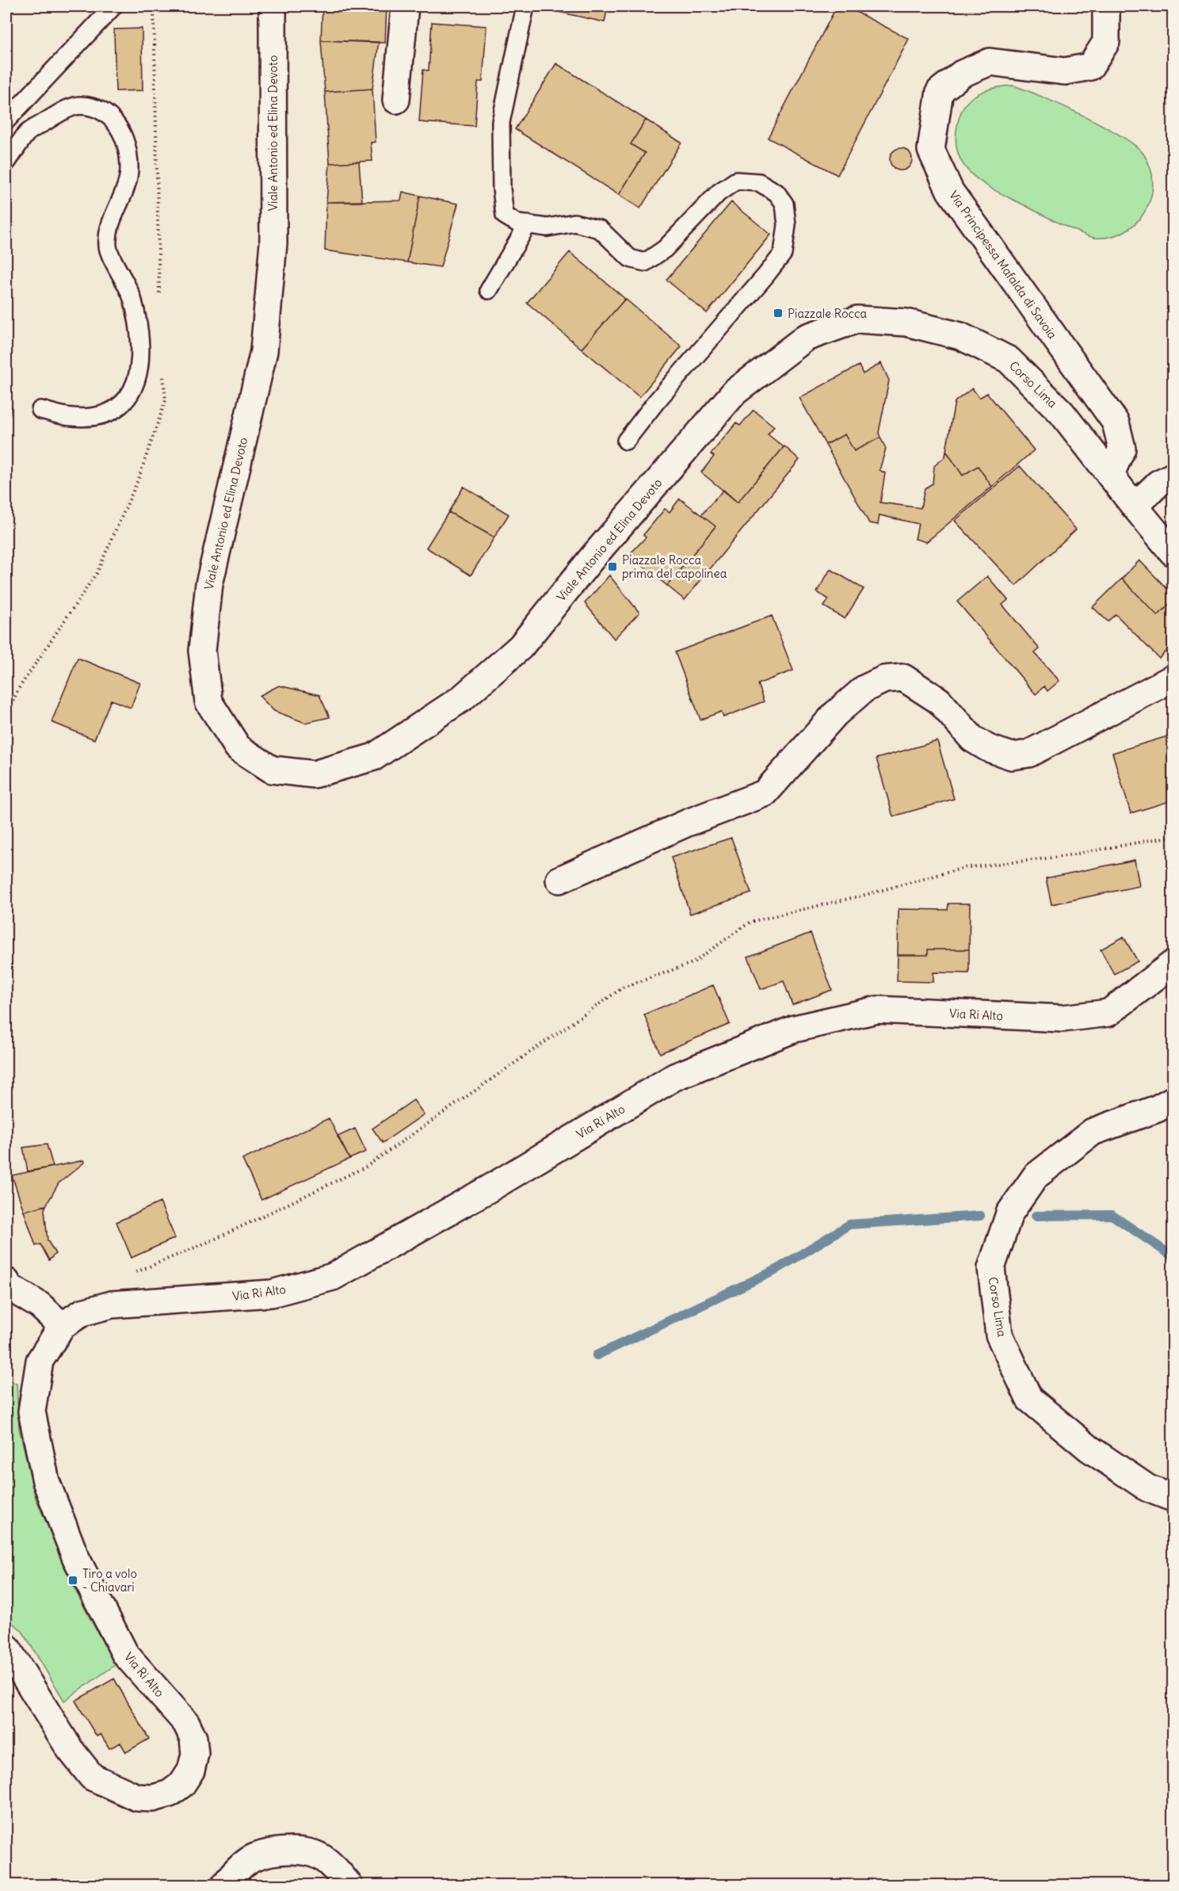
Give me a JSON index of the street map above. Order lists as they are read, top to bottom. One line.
{"streets":{"street":["Viale Antonio ed Elina Devoto","Via Principessa Mafalda di Savoia","Corso Lima","Via Ri Alto"]},"crossings":[["Viale Antonio ed Elina Devoto","Corso Lima"],["Via Principessa Mafalda di Savoia","Corso Lima"]],"places":{"transit":["Piazzale Rocca","Piazzale Rocca prima del capolinea","Tiro a volo - Chiavari"]}}
